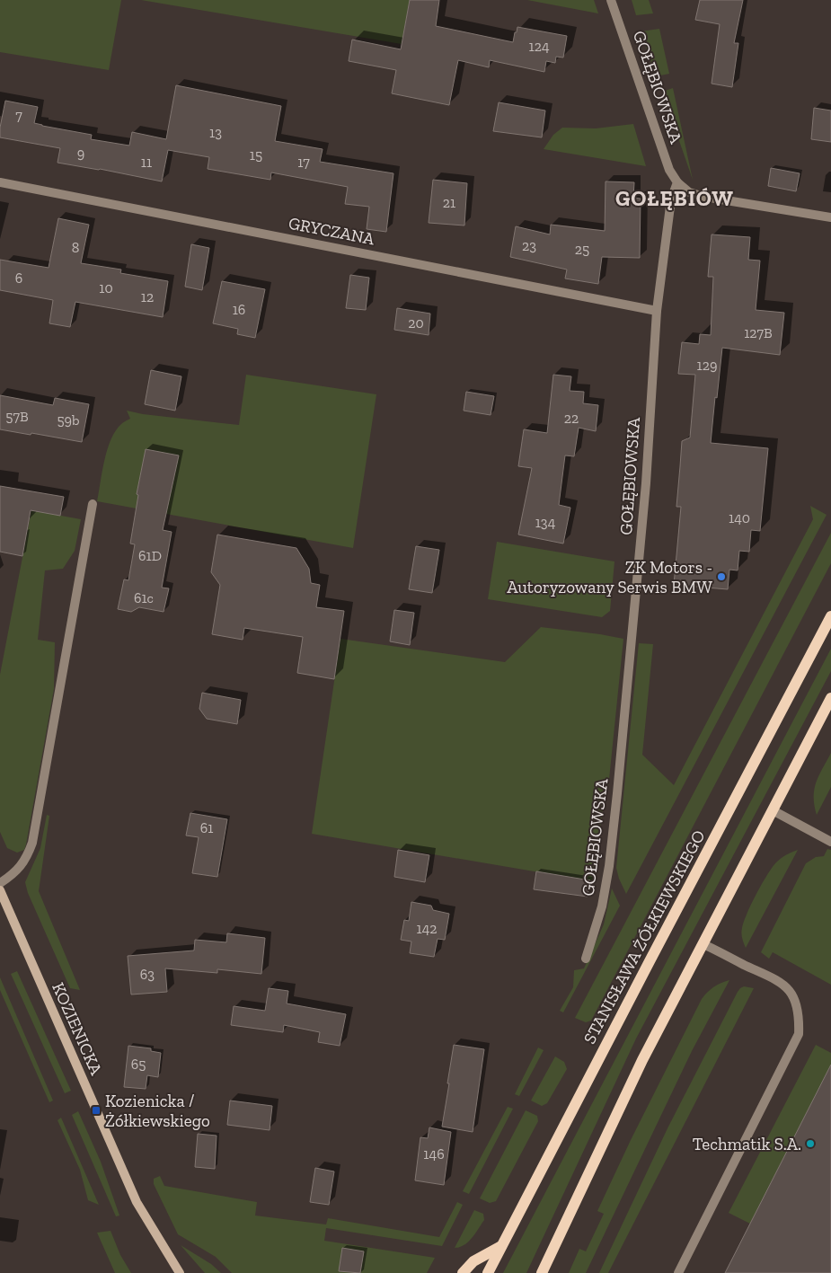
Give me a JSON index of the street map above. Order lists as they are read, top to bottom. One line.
{"streets":{"main road":["STANISŁAWA ŻÓŁKIEWSKIEGO","KOZIENICKA"],"street":["GOŁĘBIOWSKA","GRYCZANA"]},"crossings":[["GOŁĘBIOWSKA","GRYCZANA"]],"districts":["GOŁĘBIÓW"],"places":{"other":["ZK Motors - Autoryzowany Serwis BMW","Techmatik S.A."],"transit":["Kozienicka / Żółkiewskiego"]},"house_numbers":["124","7","13","9","15","11","17","21","23","8","25","6","10","12","16","20","127B","129","57B","22","59b","140","134","61D","61c","61","142","63","65","146"]}
